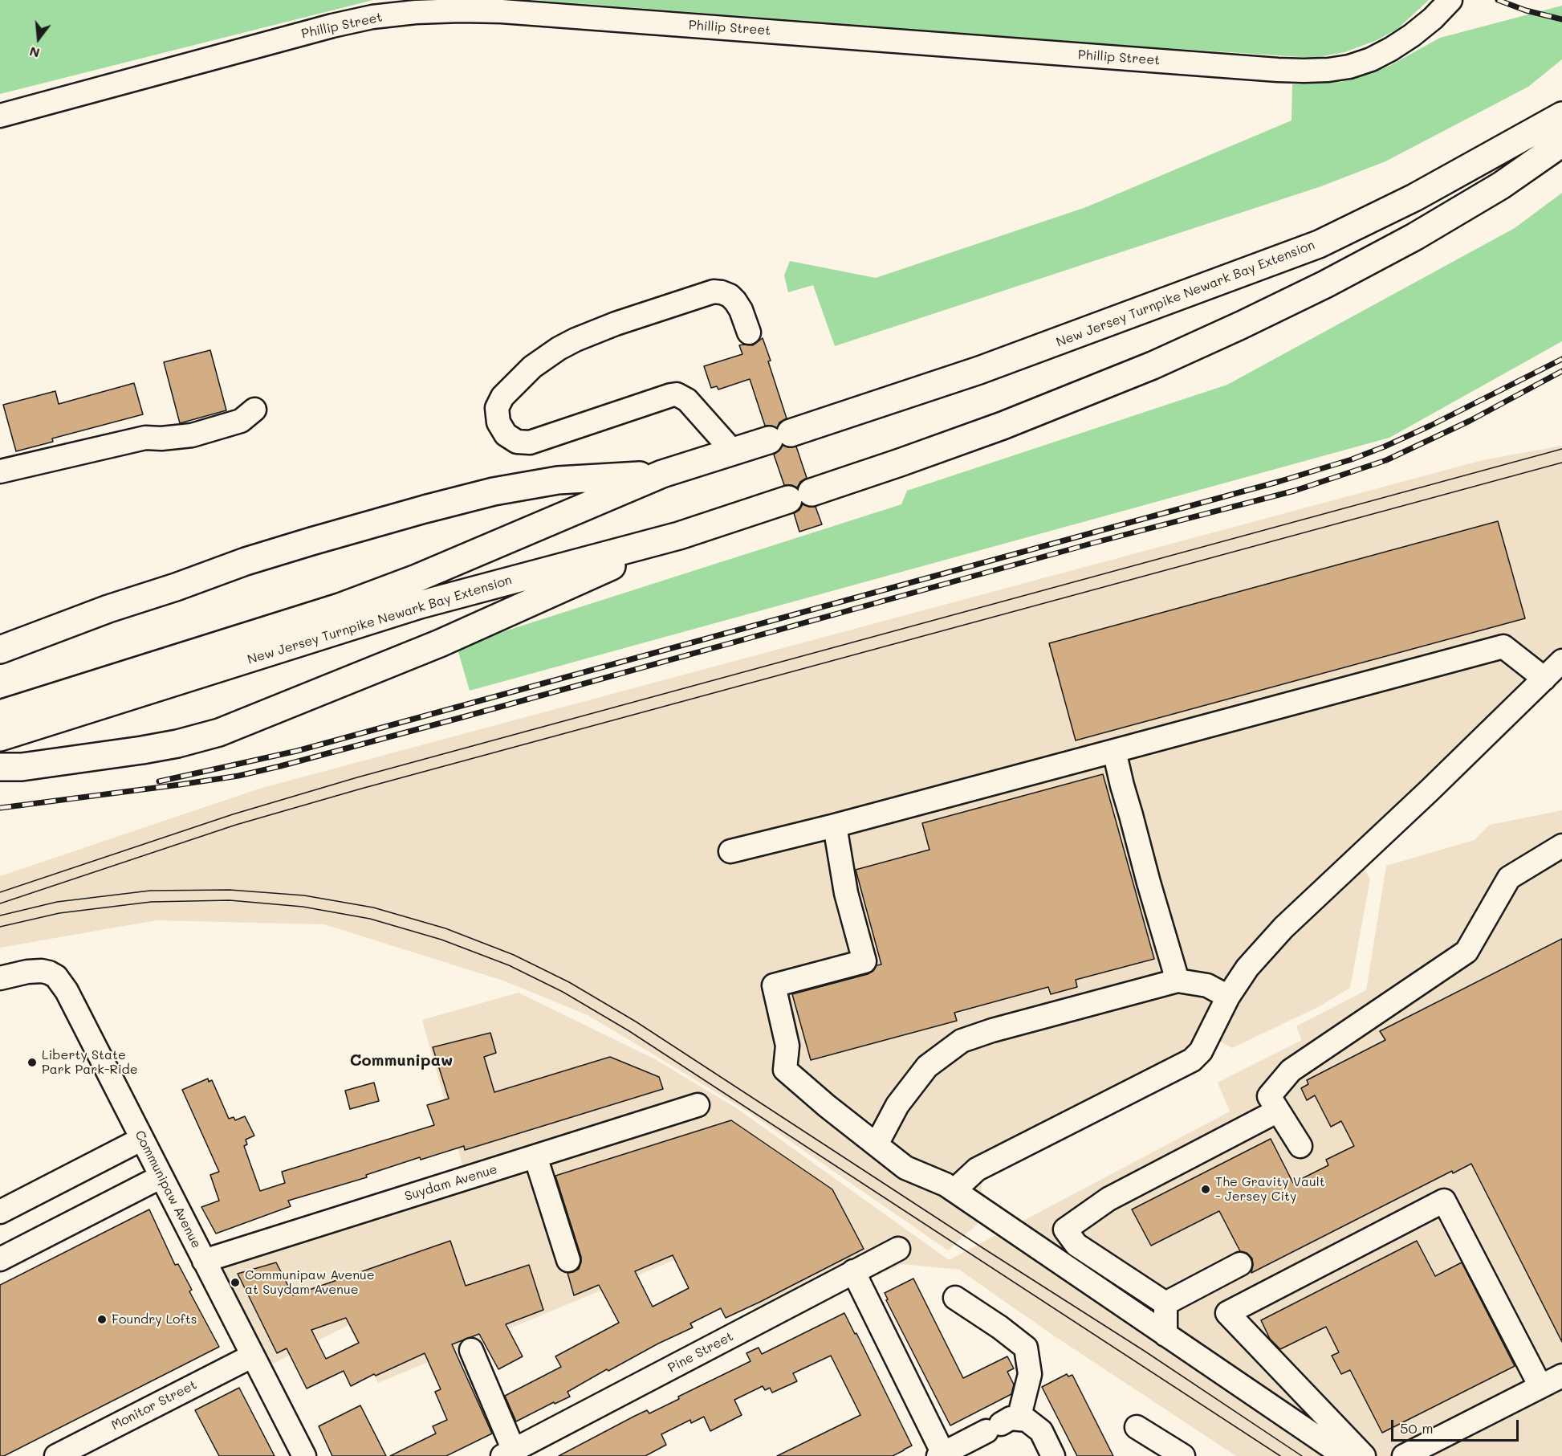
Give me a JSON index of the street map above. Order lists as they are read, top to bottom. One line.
{"streets":{"highway":["New Jersey Turnpike Newark Bay Extension"],"street":["Phillip Street","Suydam Avenue","Communipaw Avenue","Pine Street","Monitor Street"]},"crossings":[["Suydam Avenue","Communipaw Avenue"],["Communipaw Avenue","Monitor Street"]],"districts":["Communipaw"],"places":["Liberty State Park Park-Ride","The Gravity Vault - Jersey City","Communipaw Avenue at Suydam Avenue","Foundry Lofts"],"scale_bar":"50 m","north":"bottom"}
